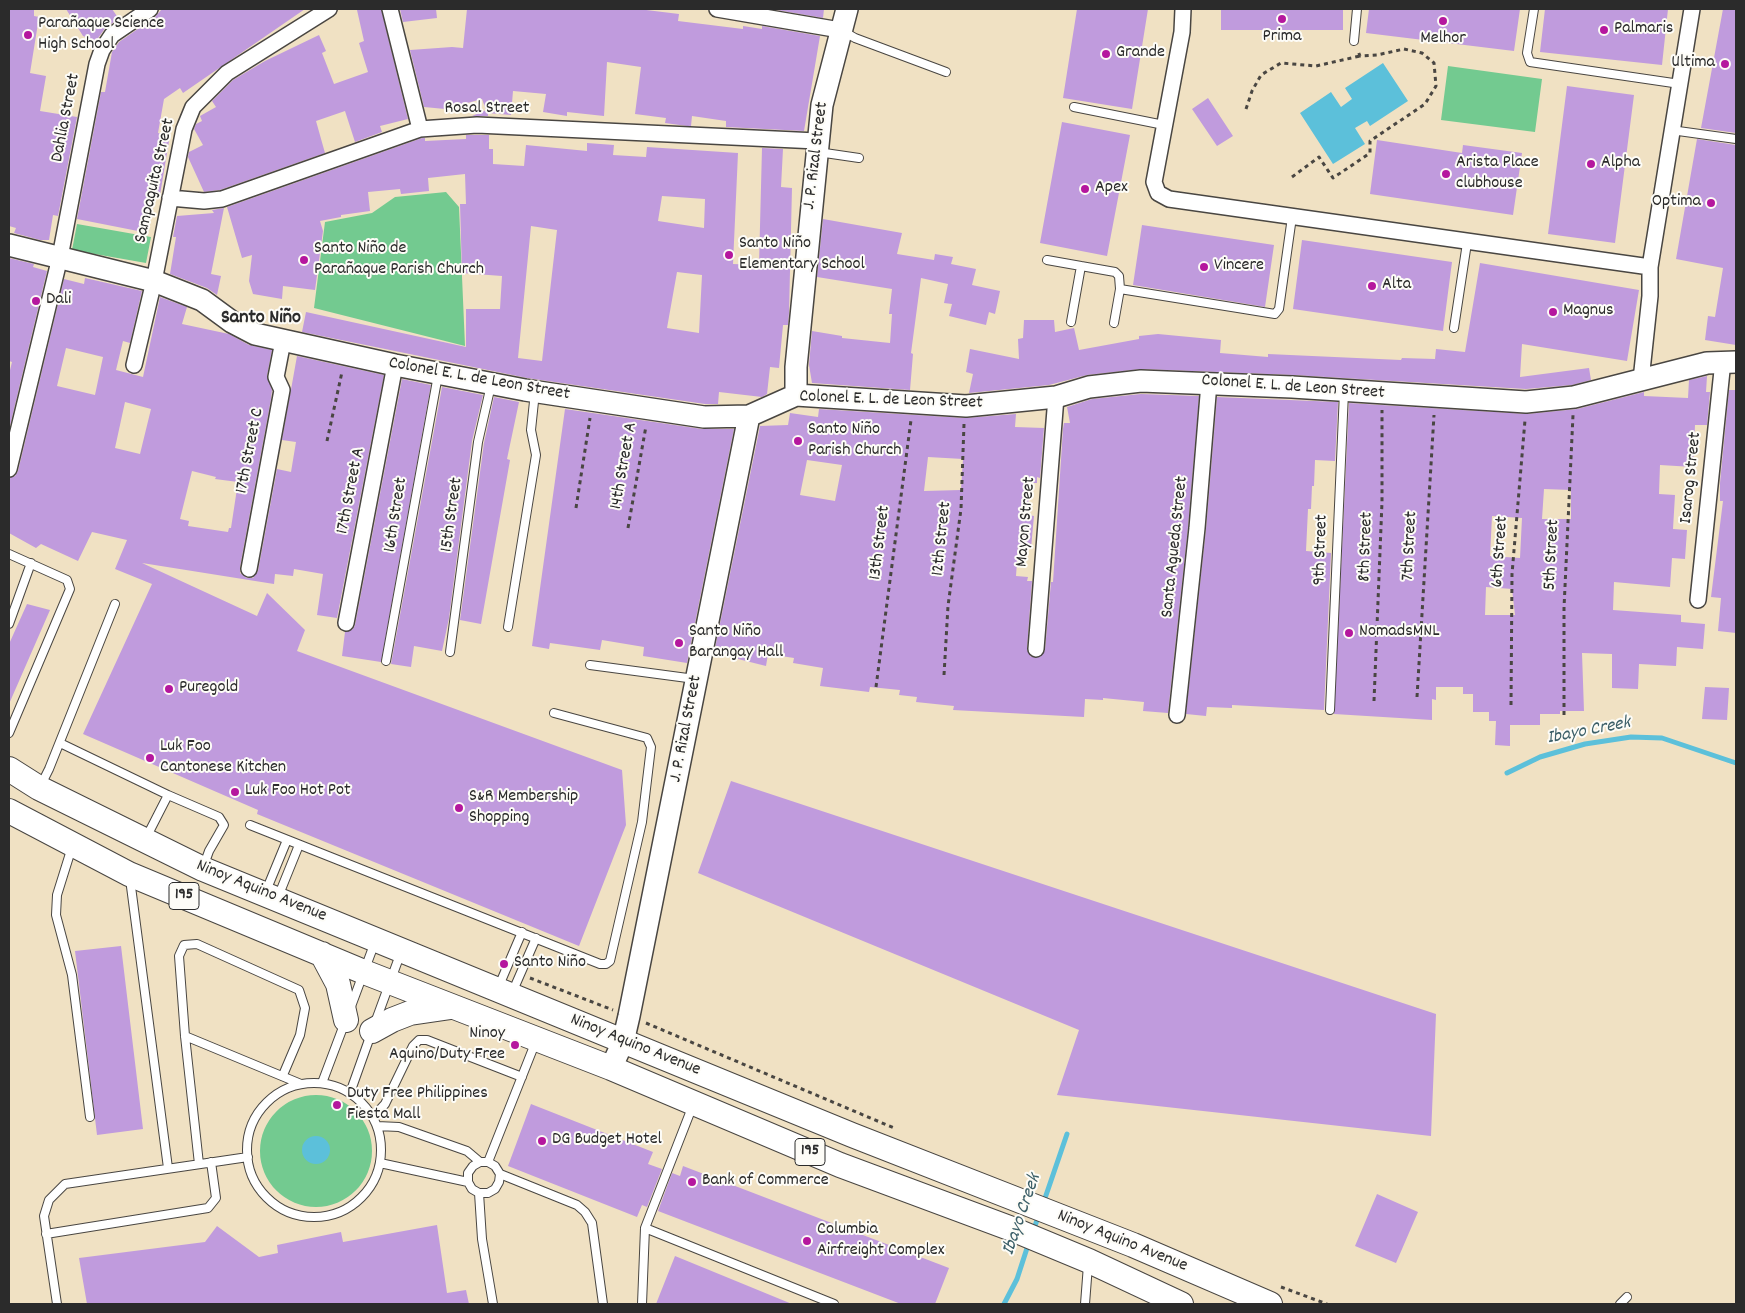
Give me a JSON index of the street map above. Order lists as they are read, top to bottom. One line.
{"streets":{"main road":["Ninoy Aquino Avenue","195"],"street":["Rosal Street","Dahlia Street","J. P. Rizal Street","Sampaguita Street","Colonel E. L. de Leon Street","17th Street C","Isarog Street","17th Street A","Mayon Street","Santa Agueda Street"],"lane":["16th Street","15th Street","9th Street"],"path":["14th Street A","12th Street","13th Street","7th Street","8th Street","6th Street","5th Street"]},"crossings":[["Rosal Street","J. P. Rizal Street"],["Rosal Street","Sampaguita Street"],["Dahlia Street","Colonel E. L. de Leon Street"],["J. P. Rizal Street","Colonel E. L. de Leon Street"],["J. P. Rizal Street","Ninoy Aquino Avenue"],["Sampaguita Street","Colonel E. L. de Leon Street"],["Colonel E. L. de Leon Street","17th Street C"],["Colonel E. L. de Leon Street","14th Street A"],["Colonel E. L. de Leon Street","Isarog Street"],["Colonel E. L. de Leon Street","17th Street A"],["Colonel E. L. de Leon Street","16th Street"],["Colonel E. L. de Leon Street","15th Street"],["Colonel E. L. de Leon Street","Mayon Street"],["Colonel E. L. de Leon Street","12th Street"],["Colonel E. L. de Leon Street","13th Street"],["Colonel E. L. de Leon Street","7th Street"],["Colonel E. L. de Leon Street","Santa Agueda Street"],["Colonel E. L. de Leon Street","8th Street"],["Colonel E. L. de Leon Street","9th Street"],["Colonel E. L. de Leon Street","6th Street"],["Colonel E. L. de Leon Street","5th Street"]],"districts":["Santo Niño"],"water":["Ibayo Creek"],"places":["Prima","Melhor","Palmaris","Parañaque Science High School","Grande","Ultima","Alpha","Arista Place clubhouse","Apex","Optima","Santo Niño Elementary School","Santo Niño de Parañaque Parish Church","Vincere","Alta","Dali","Magnus","Santo Niño Parish Church","NomadsMNL","Santo Niño Barangay Hall","Puregold","Luk Foo Cantonese Kitchen","Luk Foo Hot Pot","S&R Membership Shopping","Santo Niño","Ninoy Aquino/Duty Free","Duty Free Philippines Fiesta Mall","DG Budget Hotel","Bank of Commerce","Columbia Airfreight Complex"]}
